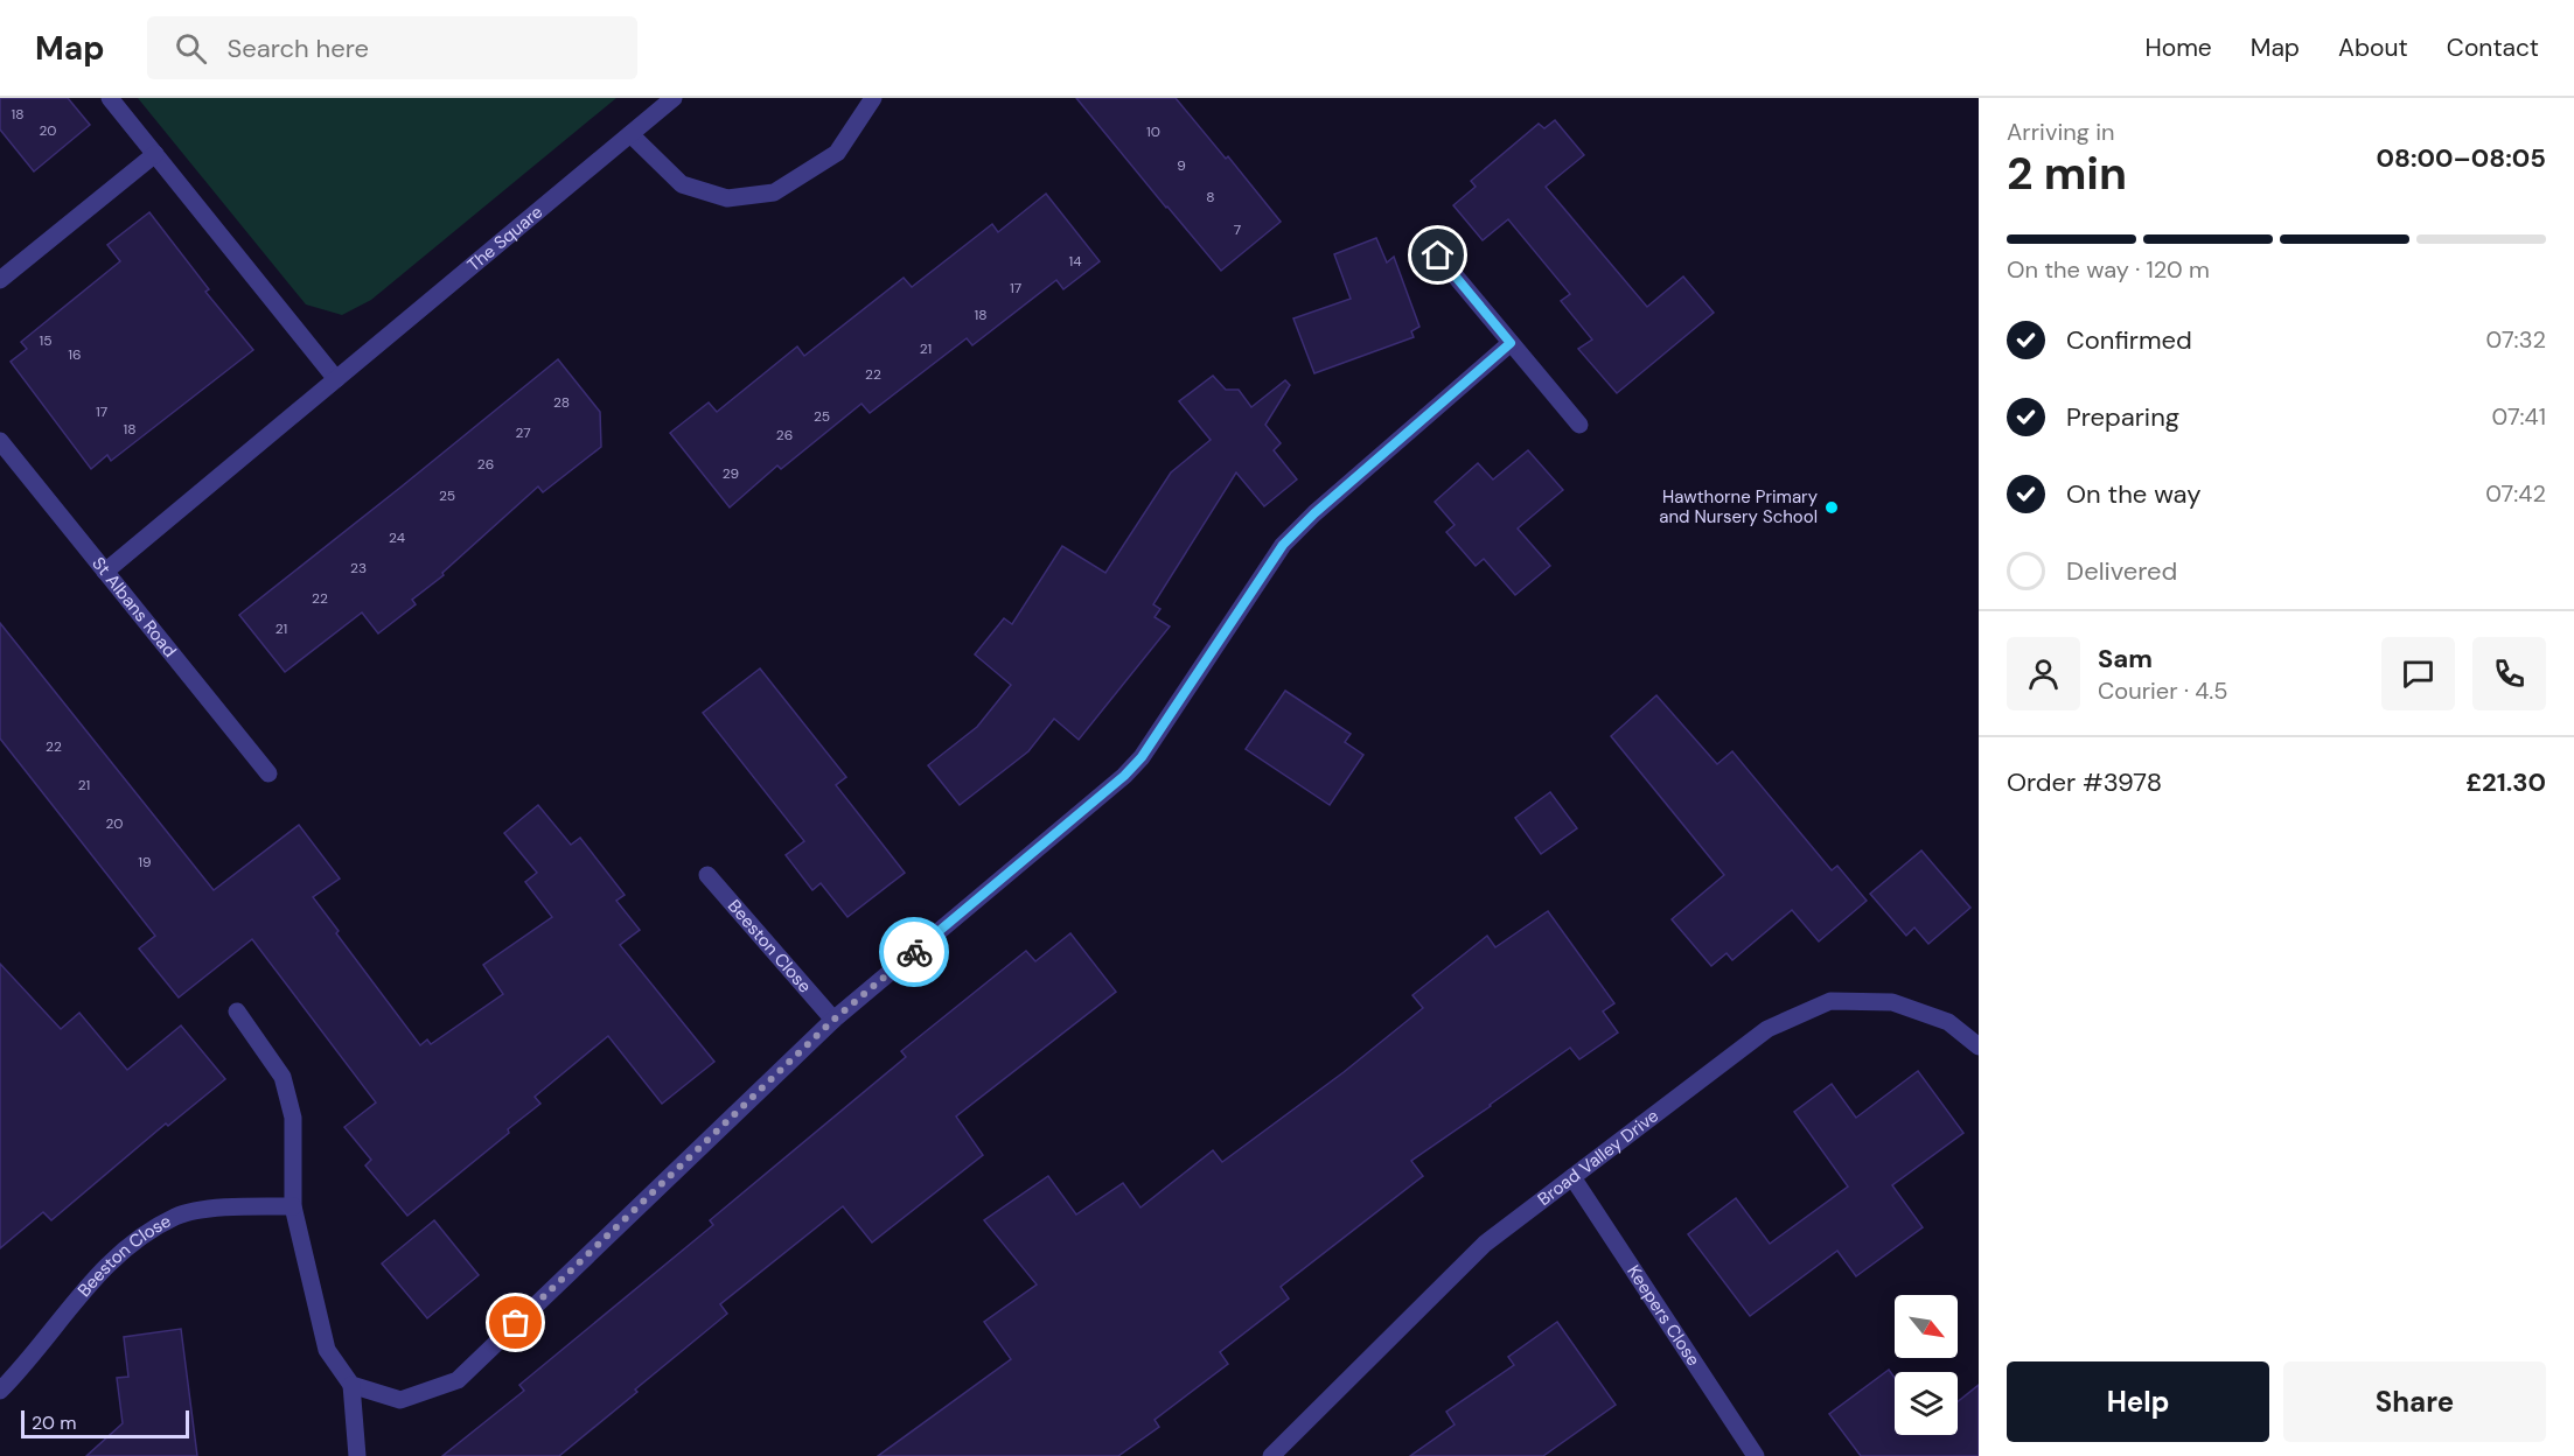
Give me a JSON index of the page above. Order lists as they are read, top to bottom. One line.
{"streets":{"street":["The Square","St Albans Road","Beeston Close","Broad Valley Drive","Keepers Close"]},"crossings":[["The Square","St Albans Road"],["Broad Valley Drive","Keepers Close"]],"places":["Hawthorne Primary and Nursery School"],"house_numbers":["18","20","10","9","8","7","14","17","18","15","21","16","22","28","17","25","18","27","26","26","29","25","24","23","22","21","22","21","20","19"],"scale_bar":"20 m","north":"bottom right","page":{"header":"Map","search":"Search here","nav":["Home","Map","About","Contact"],"heading":["2 min","Arriving in","08:00–08:05"],"panel":["Sam","Courier · 4.5","Order #3978","£21.30"],"bar":"On the way · 120 m","list":[["Confirmed","07:32"],["Preparing","07:41"],["On the way","07:42"],"Delivered"],"buttons":["Help","Share"],"scale":"20 m"}}
